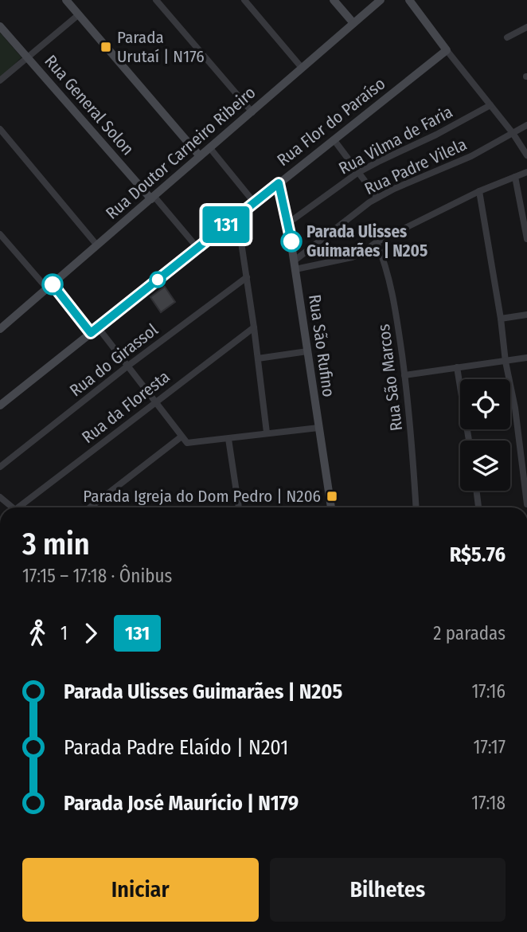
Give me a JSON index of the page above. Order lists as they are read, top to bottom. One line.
{"streets":{"street":["Rua General Solon","Rua Flor do Paraíso","Rua Vilma de Faria","Rua Doutor Carneiro Ribeiro","Rua Padre Vilela","Rua São Rufino","Rua do Girassol","Rua São Marcos","Rua da Floresta"]},"crossings":[["Rua General Solon","Rua Flor do Paraíso"],["Rua General Solon","Rua Doutor Carneiro Ribeiro"],["Rua Flor do Paraíso","Rua São Rufino"],["Rua Vilma de Faria","Rua São Rufino"],["Rua Padre Vilela","Rua São Rufino"]],"places":{"transit":["Parada Urutaí | N176","Parada Igreja do Dom Pedro | N206"],"other":["Parada Ulisses Guimarães | N205"]},"lines":["bus line 131"],"page":{"on_map":"131","heading":["3 min","17:15 – 17:18 · Ônibus","R$5.76"],"legs":["1","131","2 paradas"],"list":[{"name":"Parada Ulisses Guimarães | N205","value":"17:16"},{"name":"Parada Padre Elaído | N201","value":"17:17"},{"name":"Parada José Maurício | N179","value":"17:18"}],"buttons":["Iniciar","Bilhetes"]}}
